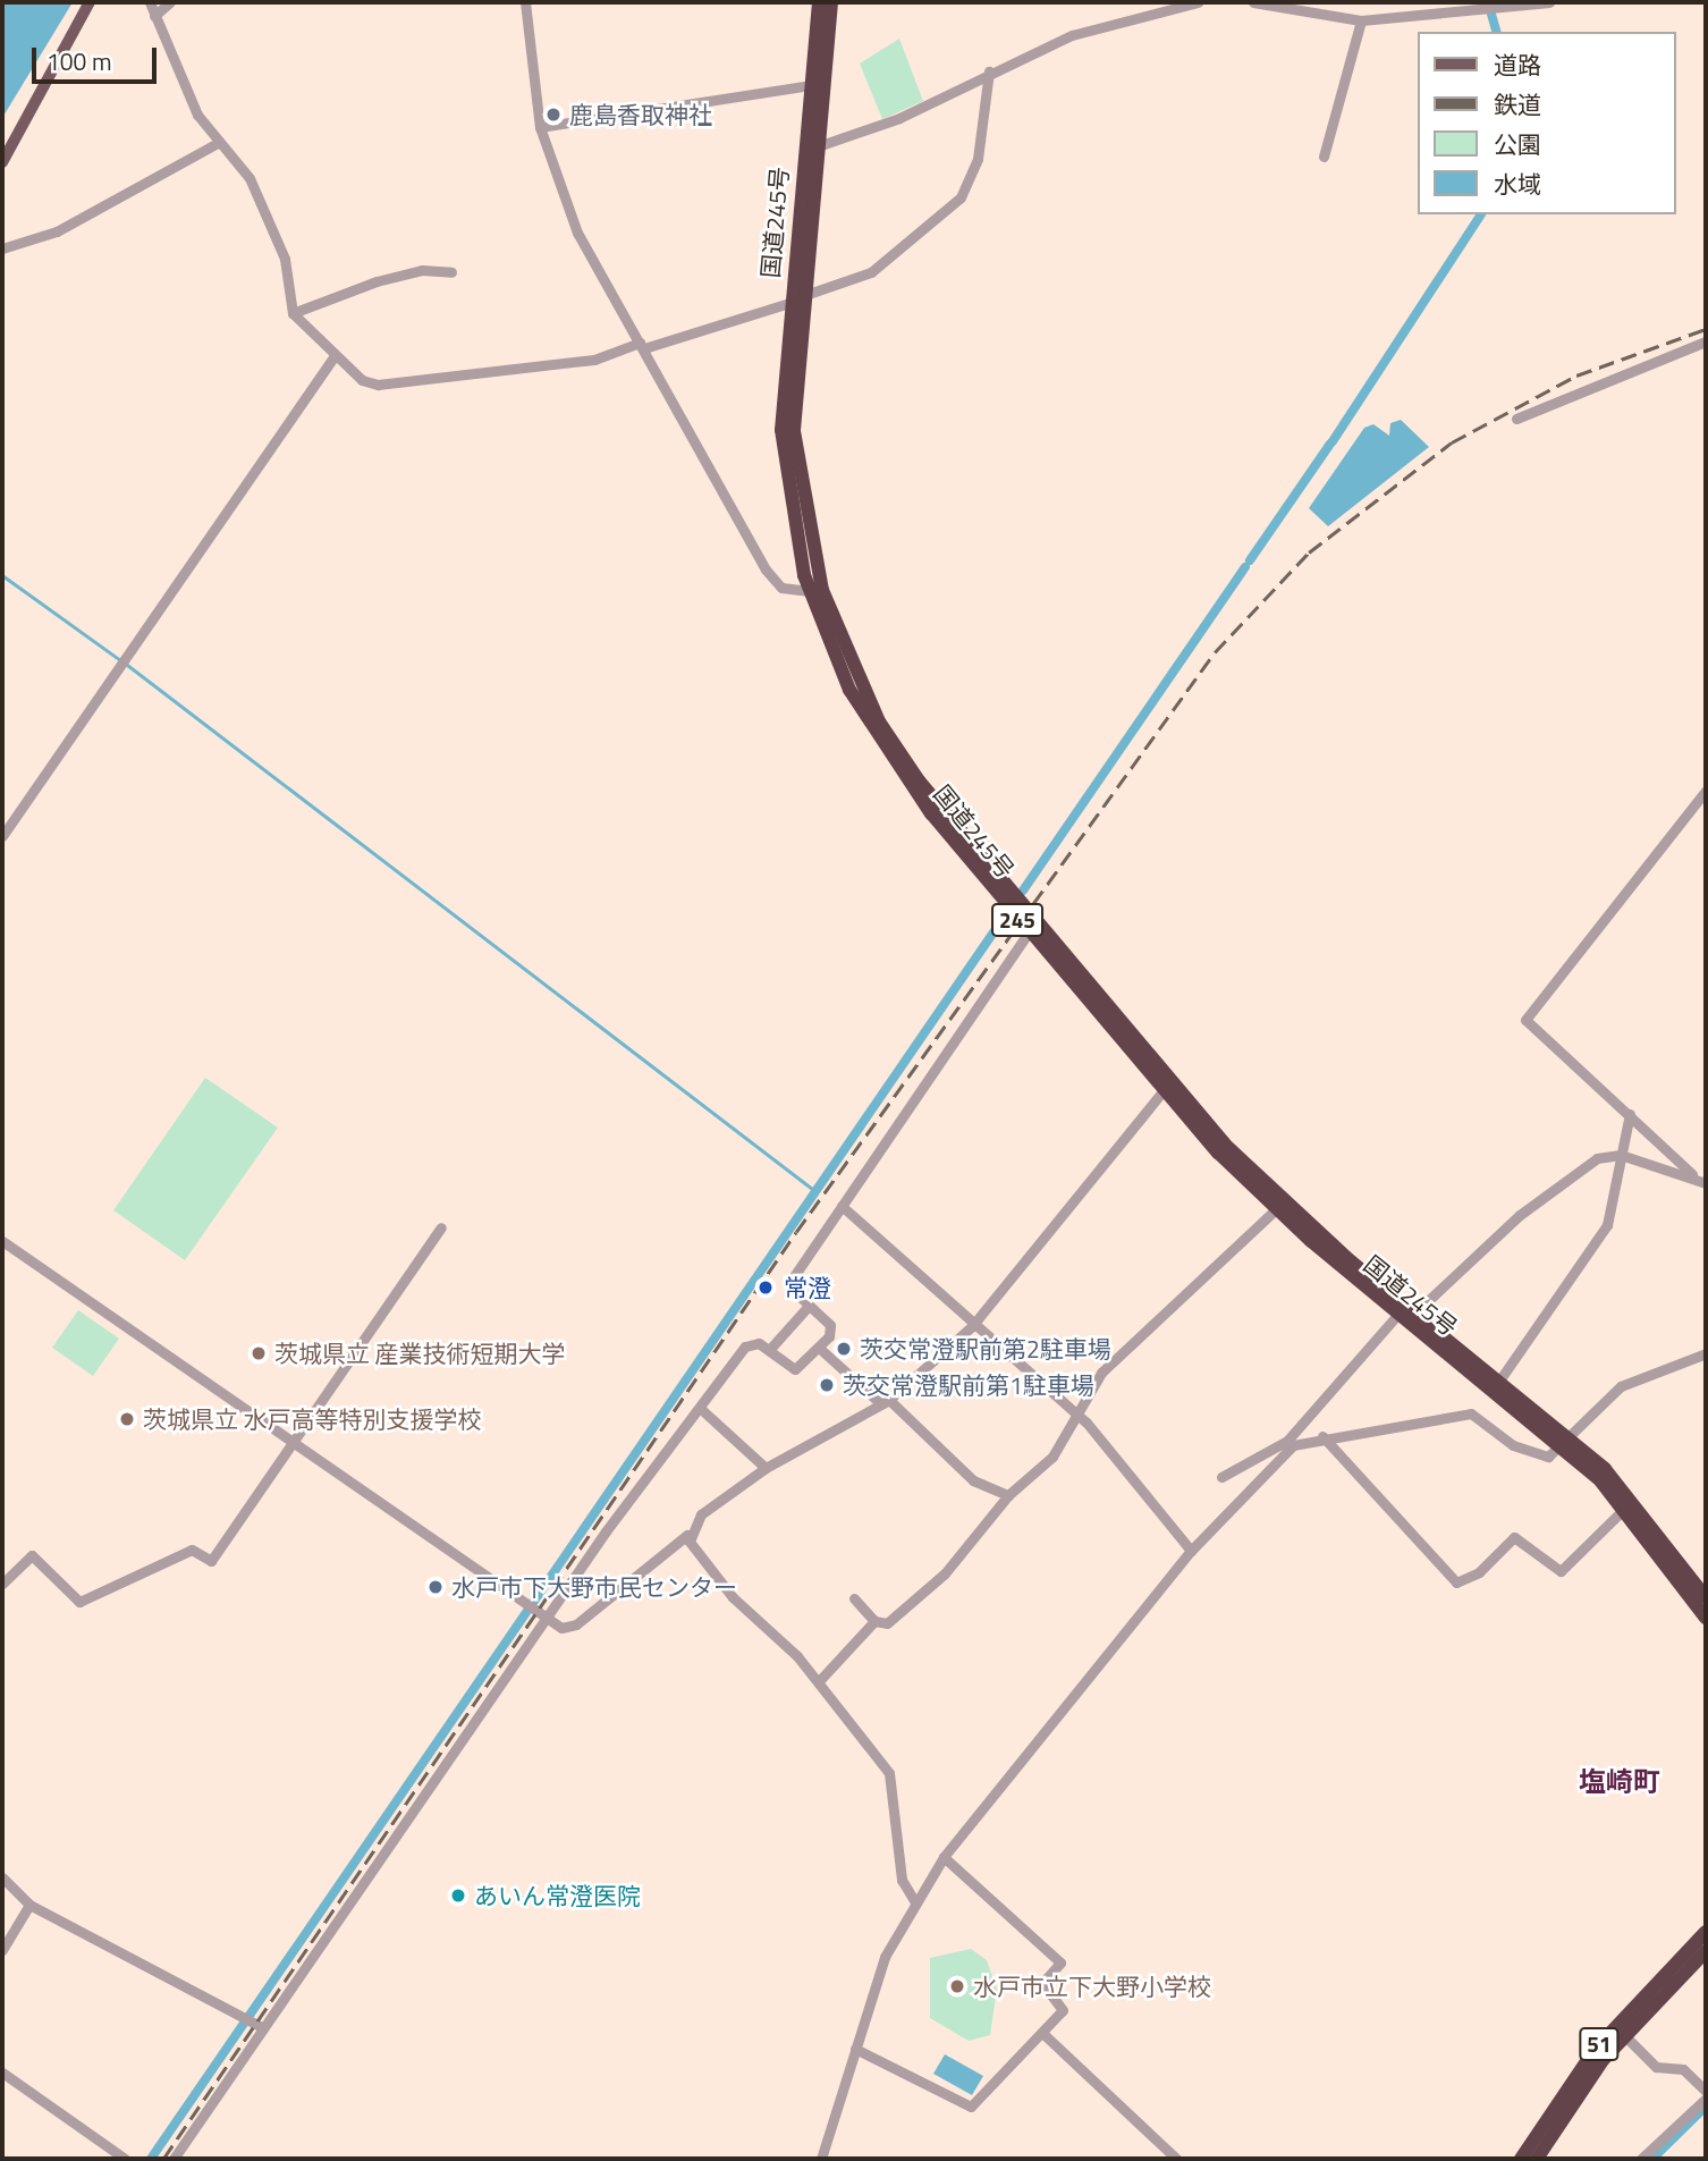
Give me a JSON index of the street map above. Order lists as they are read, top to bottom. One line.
{"streets":{"highway":["国道245号","245","51"]},"districts":["塩崎町"],"places":["鹿島香取神社","常澄","茨交常澄駅前第2駐車場","茨城県立 産業技術短期大学","茨交常澄駅前第1駐車場","茨城県立 水戸高等特別支援学校","水戸市下大野市民センター","あいん常澄医院","水戸市立下大野小学校"],"legend":["道路","鉄道","公園","水域"],"scale_bar":"100 m"}
